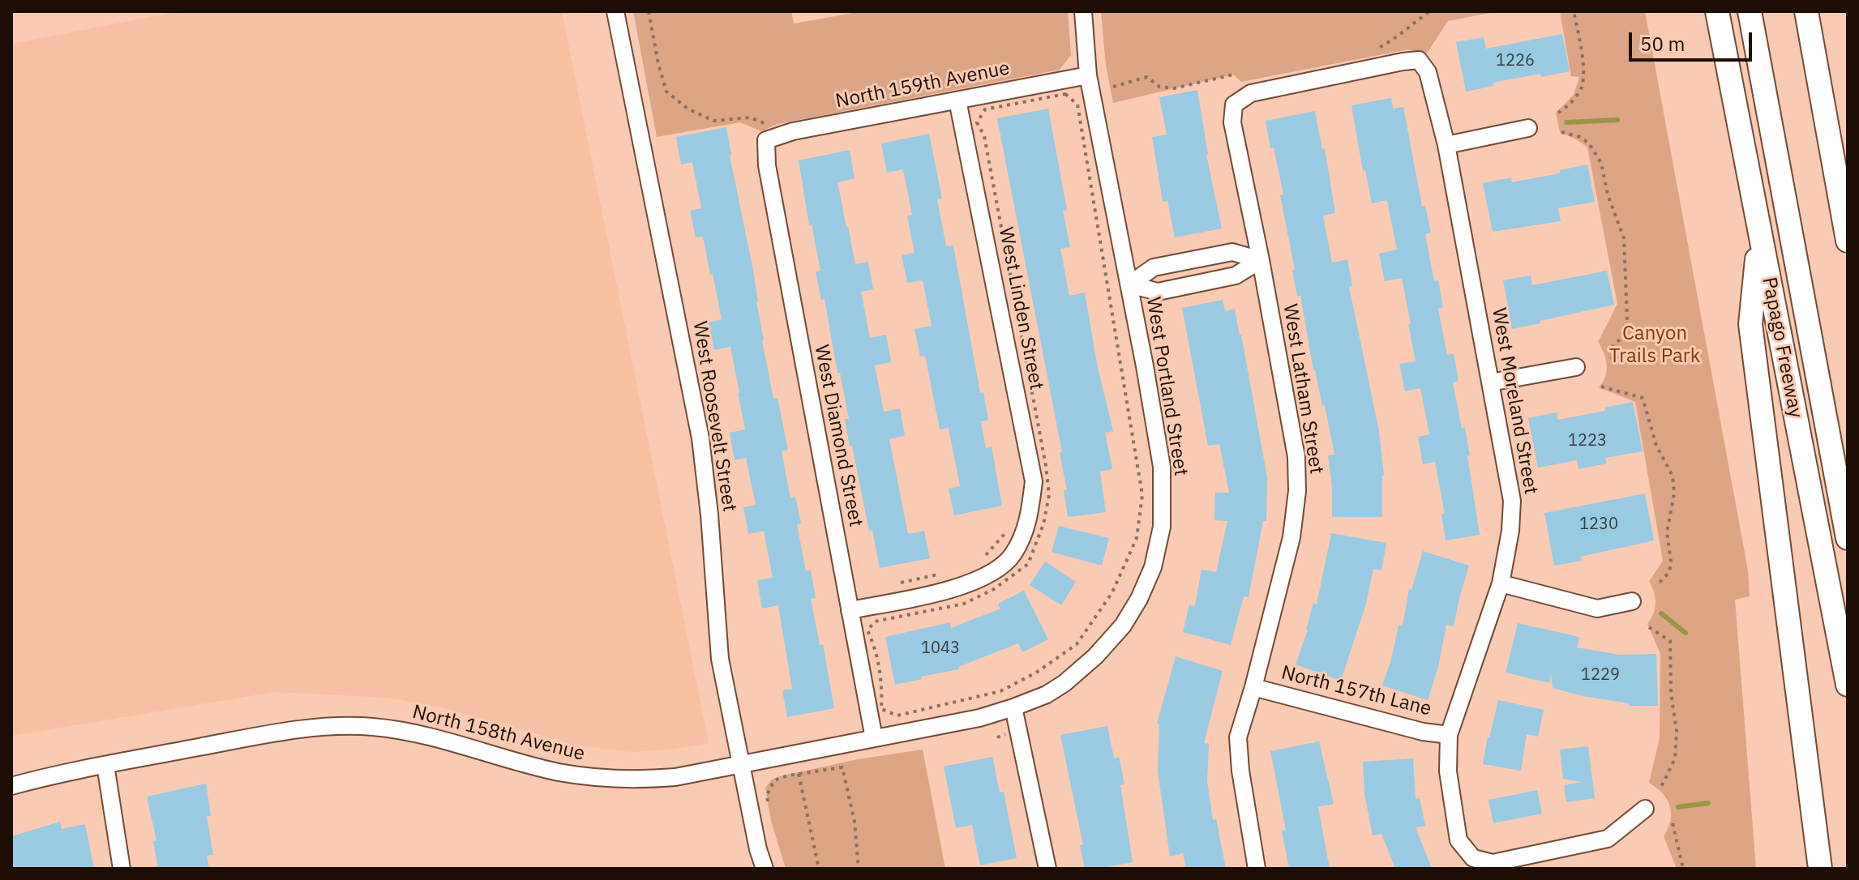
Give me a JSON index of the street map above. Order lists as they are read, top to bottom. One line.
{"streets":{"highway":["Papago Freeway"],"street":["North 159th Avenue","West Linden Street","West Portland Street","West Latham Street","West Moreland Street","West Roosevelt Street","West Diamond Street","North 157th Lane","North 158th Avenue"]},"crossings":[["North 159th Avenue","West Linden Street"],["North 159th Avenue","West Portland Street"],["North 159th Avenue","West Diamond Street"],["West Linden Street","West Diamond Street"],["West Portland Street","North 158th Avenue"],["West Latham Street","West Moreland Street"],["West Latham Street","North 157th Lane"],["West Moreland Street","North 157th Lane"],["West Roosevelt Street","North 158th Avenue"],["West Diamond Street","North 158th Avenue"]],"parks":["Canyon Trails Park"],"house_numbers":["1226","1223","1230","1043","1229"],"scale_bar":"50 m"}
